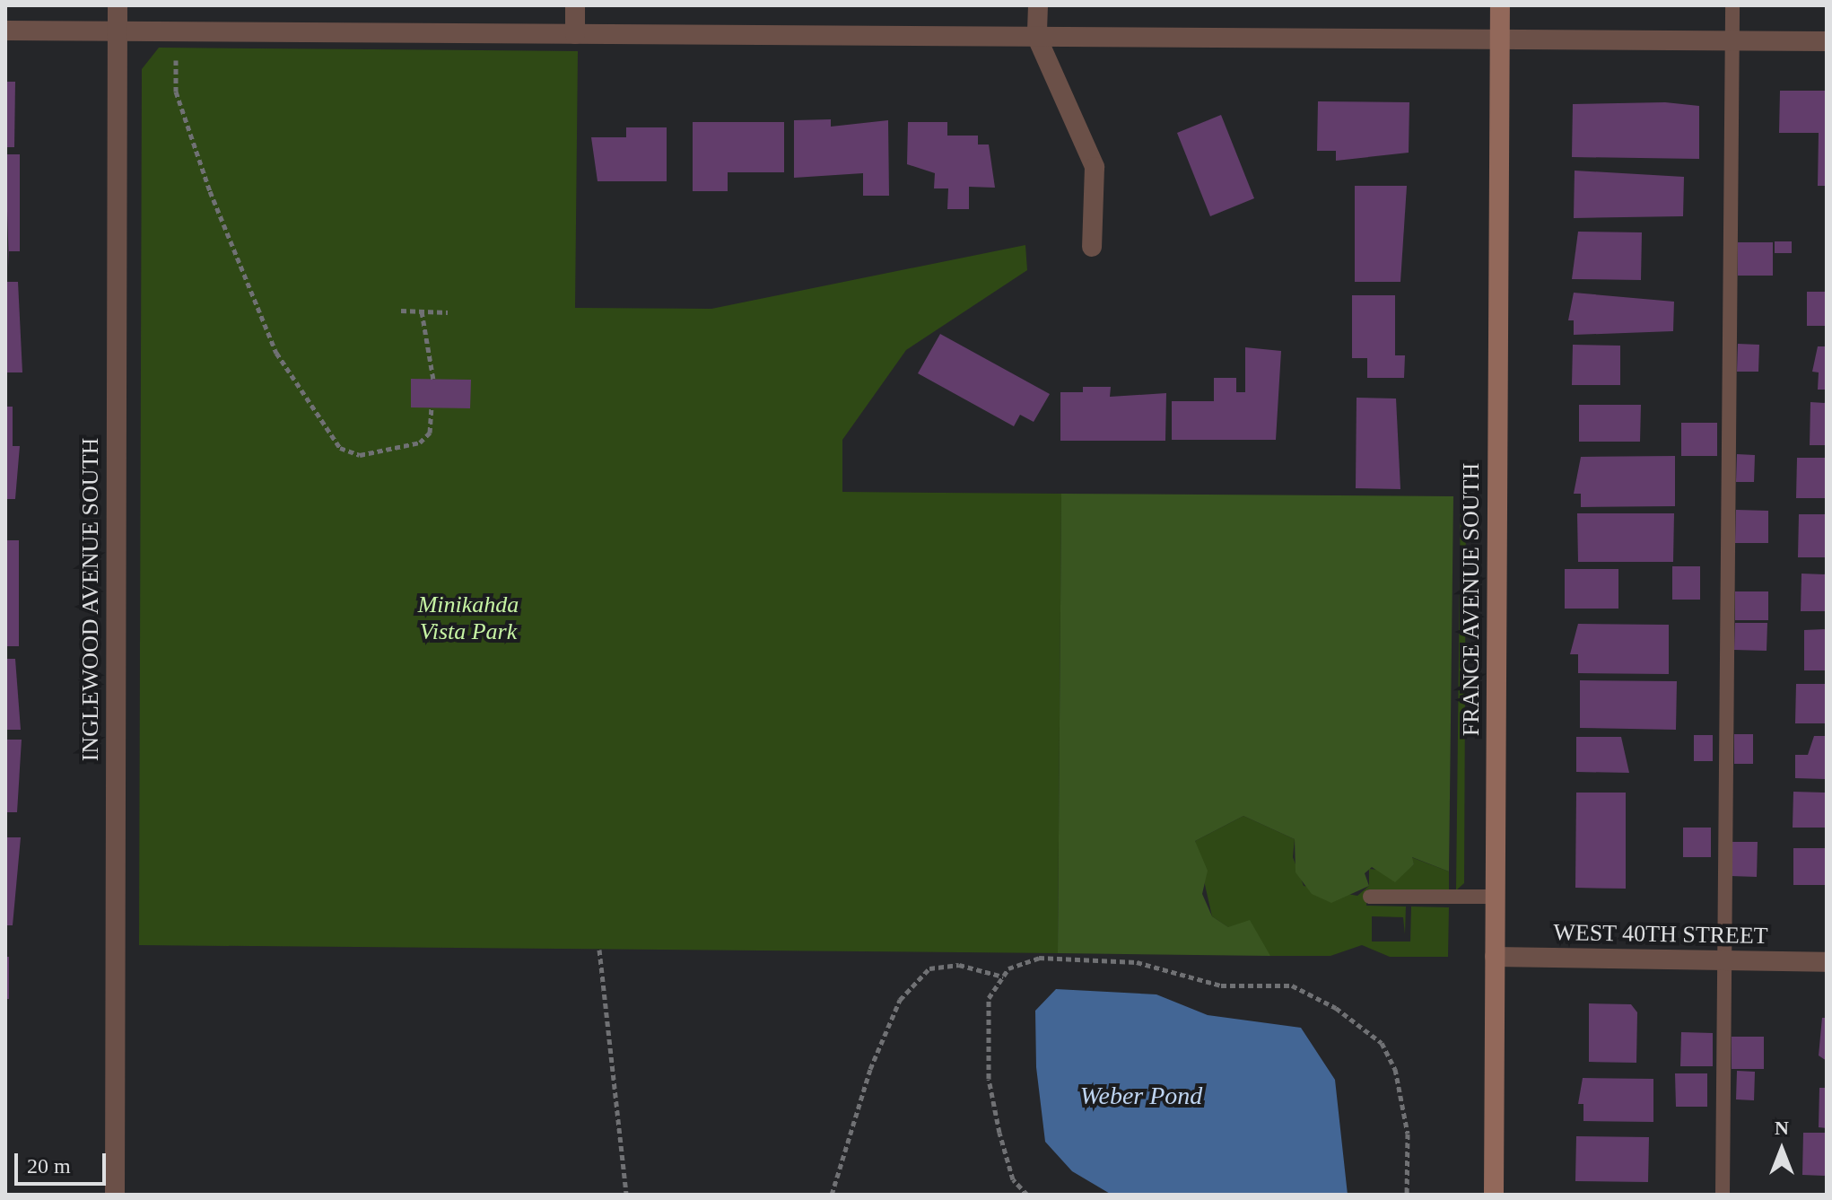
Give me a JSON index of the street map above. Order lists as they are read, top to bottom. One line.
{"streets":{"main road":["FRANCE AVENUE SOUTH"],"street":["INGLEWOOD AVENUE SOUTH","WEST 40TH STREET"]},"crossings":[["FRANCE AVENUE SOUTH","WEST 40TH STREET"]],"water":["Weber Pond"],"parks":["Minikahda Vista Park"],"scale_bar":"20 m","north":"top"}
